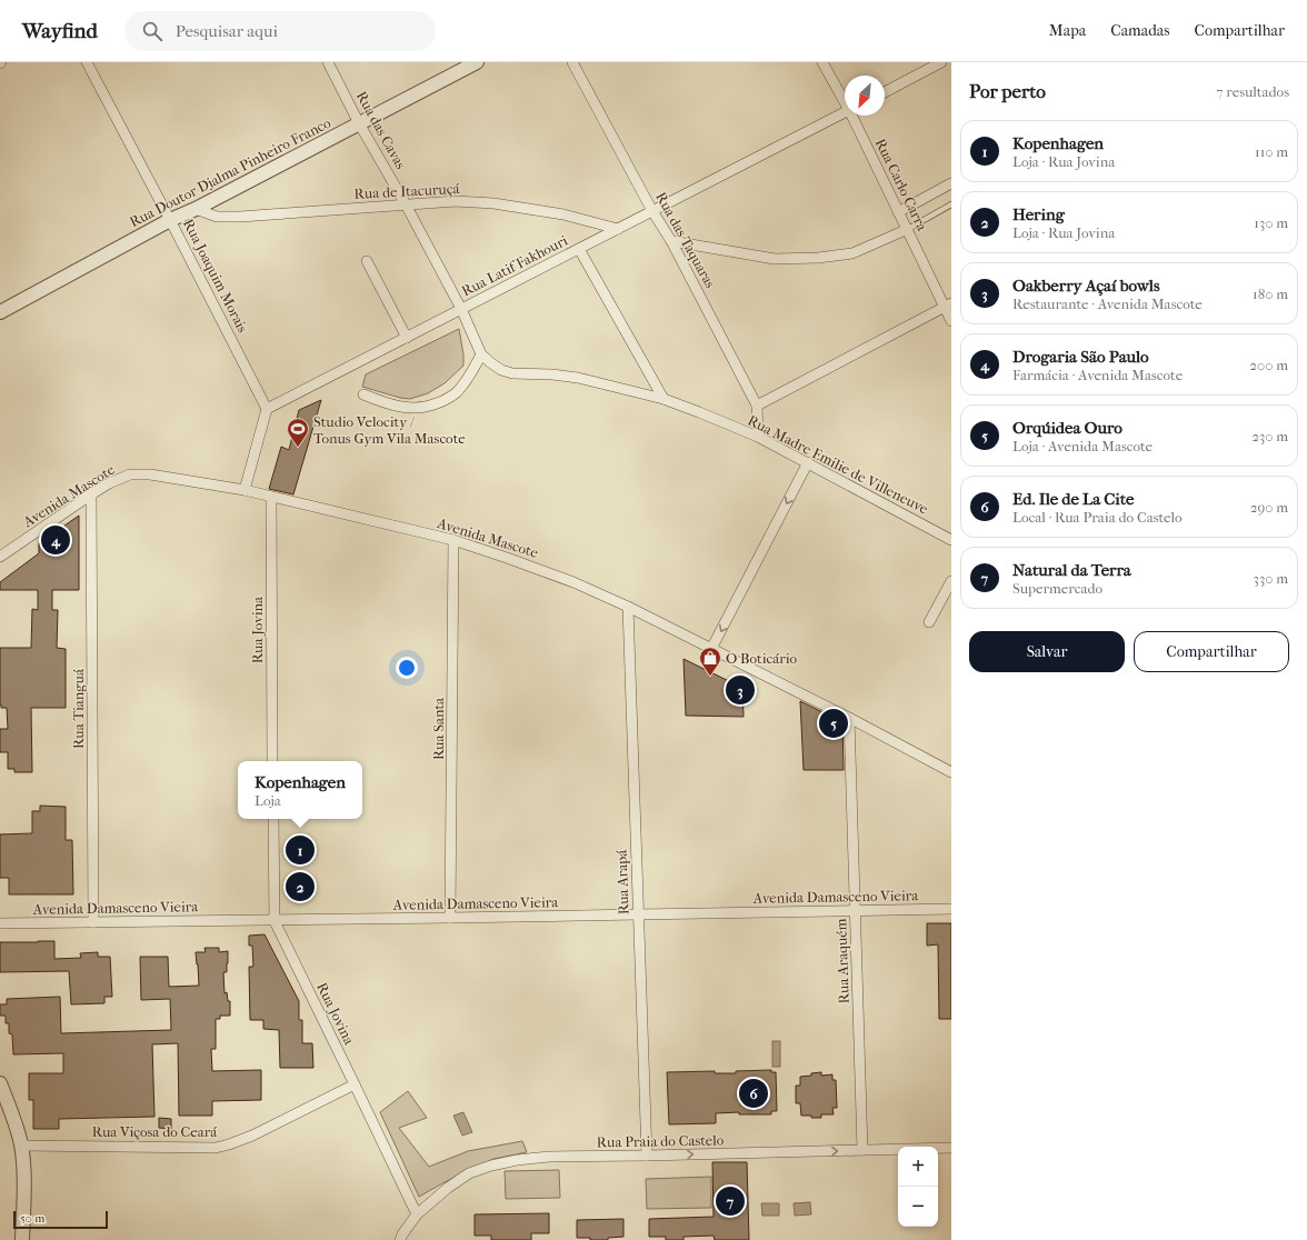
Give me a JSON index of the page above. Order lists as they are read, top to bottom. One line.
{"streets":{"street":["Rua das Cavas","Rua Doutor Djalma Pinheiro Franco","Rua Carlo Carra","Rua de Itacuruçá","Rua das Taquaras","Rua Latif Fakhouri","Rua Joaquim Morais","Rua Madre Emilie de Villeneuve","Avenida Mascote","Rua Jovina","Rua Tianguá","Rua Santa","Rua Arapá","Avenida Damasceno Vieira","Rua Araquém","Rua Viçosa do Ceará","Rua Praia do Castelo"]},"crossings":[["Rua das Cavas","Rua Doutor Djalma Pinheiro Franco"],["Rua das Cavas","Rua de Itacuruçá"],["Rua das Cavas","Rua Latif Fakhouri"],["Rua das Cavas","Rua Madre Emilie de Villeneuve"],["Rua Doutor Djalma Pinheiro Franco","Rua de Itacuruçá"],["Rua Doutor Djalma Pinheiro Franco","Rua Joaquim Morais"],["Rua de Itacuruçá","Rua Latif Fakhouri"],["Rua das Taquaras","Rua Latif Fakhouri"],["Rua das Taquaras","Rua Madre Emilie de Villeneuve"],["Rua Latif Fakhouri","Rua Joaquim Morais"],["Avenida Mascote","Rua Jovina"],["Avenida Mascote","Rua Tianguá"],["Avenida Mascote","Rua Santa"],["Avenida Mascote","Rua Arapá"],["Avenida Mascote","Rua Araquém"],["Rua Jovina","Avenida Damasceno Vieira"],["Rua Jovina","Rua Viçosa do Ceará"],["Rua Jovina","Rua Praia do Castelo"],["Rua Tianguá","Avenida Damasceno Vieira"],["Rua Santa","Avenida Damasceno Vieira"],["Rua Arapá","Avenida Damasceno Vieira"],["Rua Arapá","Rua Praia do Castelo"],["Avenida Damasceno Vieira","Rua Araquém"],["Rua Araquém","Rua Praia do Castelo"]],"one_way":["Rua Praia do Castelo"],"places":{"sports":["Studio Velocity / Tonus Gym Vila Mascote"],"shop":["O Boticário"]},"scale_bar":"50 m","north":"bottom left","page":{"header":"Wayfind","search":"Pesquisar aqui","nav":["Mapa","Camadas","Compartilhar"],"heading":["Por perto","7 resultados"],"list":[{"mark":"1","name":"Kopenhagen","note":"Loja · Rua Jovina","value":"110 m"},{"mark":"2","name":"Hering","note":"Loja · Rua Jovina","value":"130 m"},{"mark":"3","name":"Oakberry Açaí bowls","note":"Restaurante · Avenida Mascote","value":"180 m"},{"mark":"4","name":"Drogaria São Paulo","note":"Farmácia · Avenida Mascote","value":"200 m"},{"mark":"5","name":"Orqúidea Ouro","note":"Loja · Avenida Mascote","value":"230 m"},{"mark":"6","name":"Ed. Ile de La Cite","note":"Local · Rua Praia do Castelo","value":"290 m"},{"mark":"7","name":"Natural da Terra","note":"Supermercado","value":"330 m"}],"pins":["4","3","5","1","2","6","7"],"buttons":["Salvar","Compartilhar"],"popup":["Kopenhagen","Loja"],"map_buttons":["+","−"],"scale":"50 m"}}
